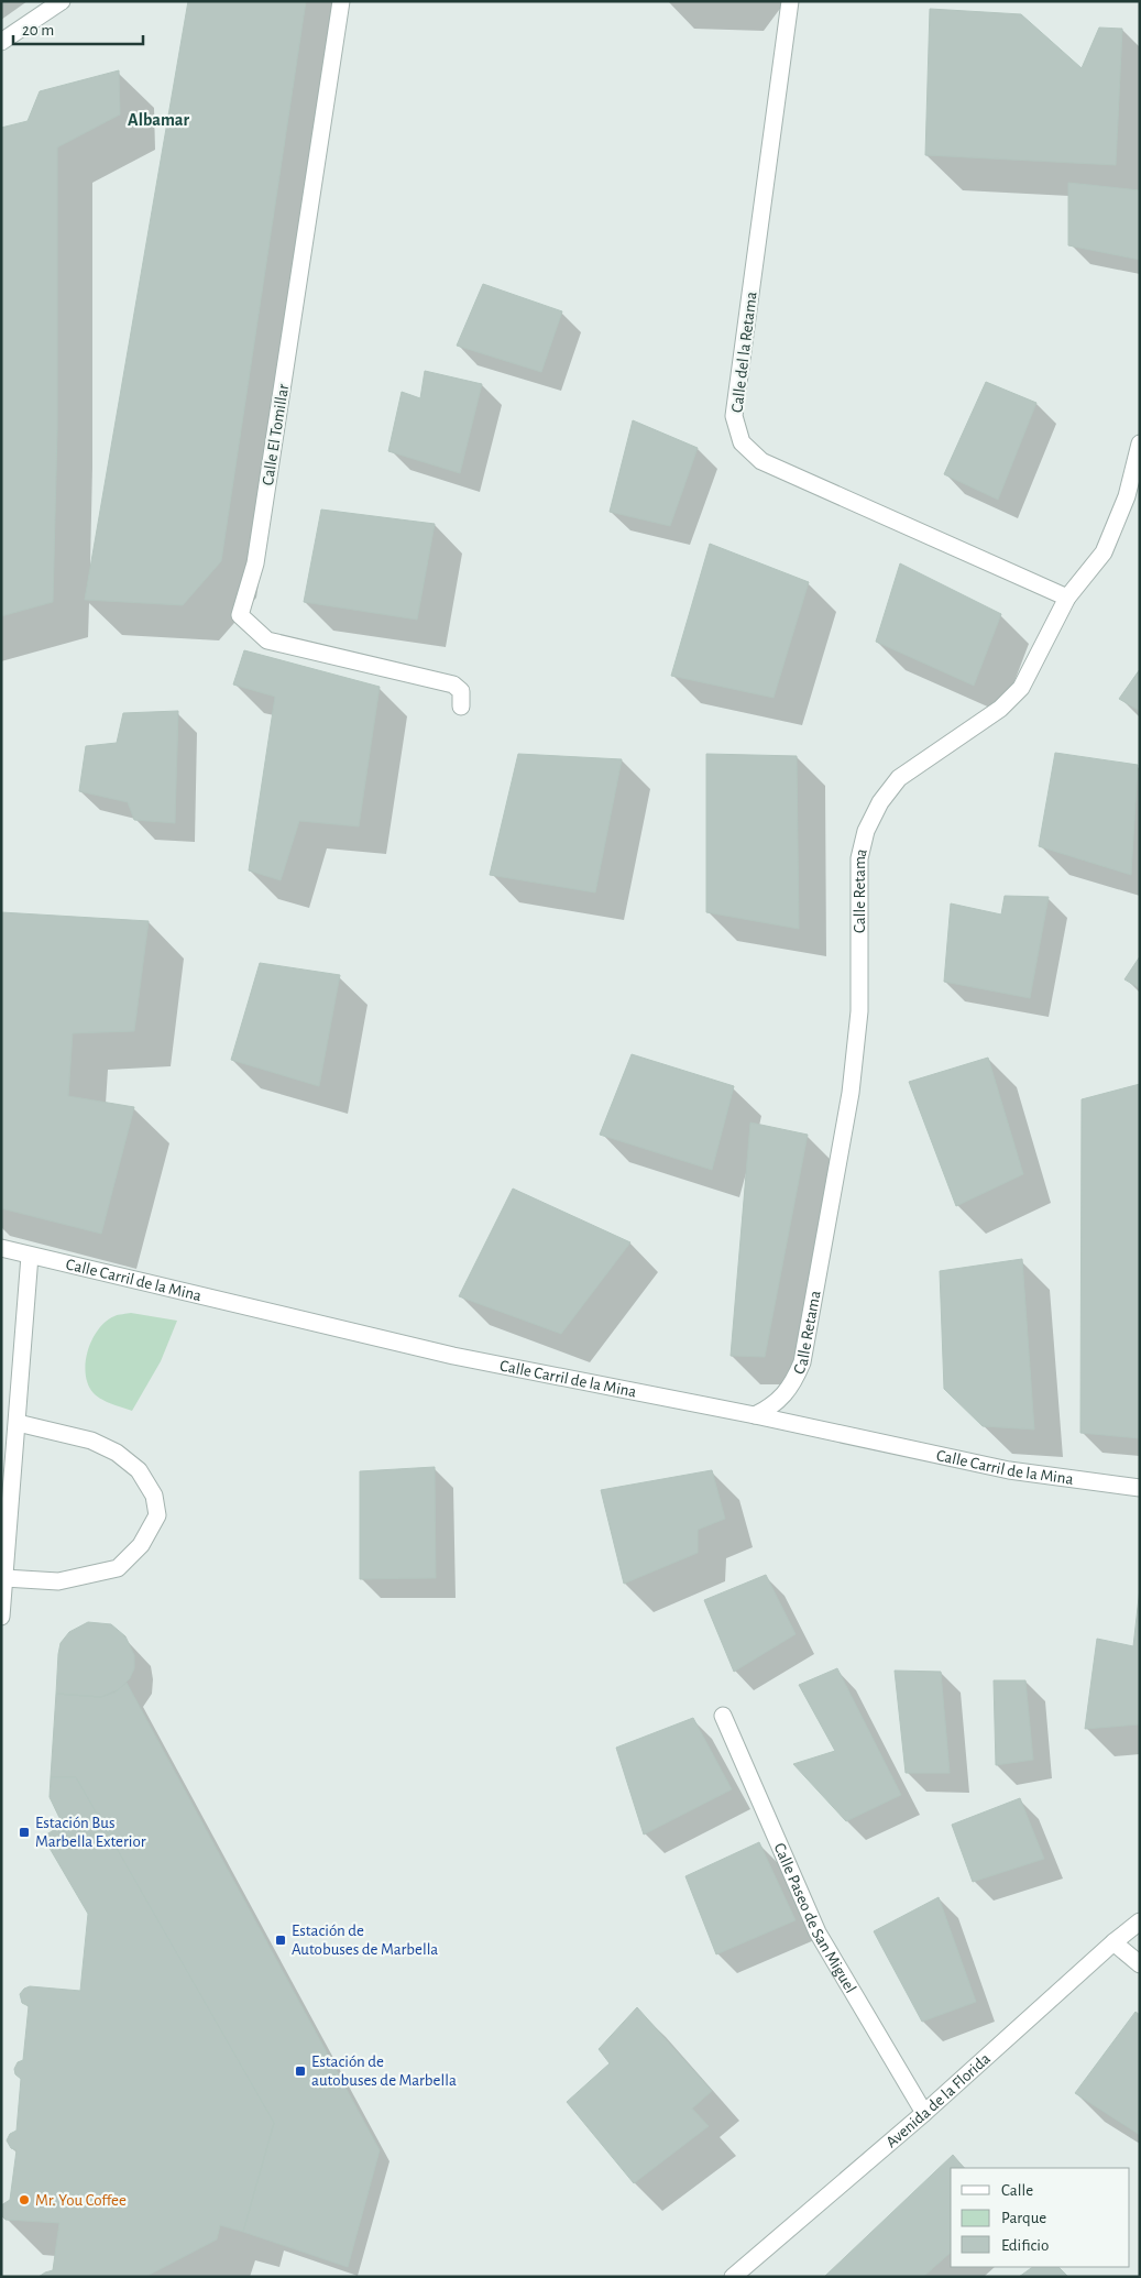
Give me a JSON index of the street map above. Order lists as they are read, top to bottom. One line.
{"streets":{"street":["Calle del la Retama","Calle El Tomillar","Calle Retama","Calle Carril de la Mina","Calle Paseo de San Miguel","Avenida de la Florida"]},"crossings":[["Calle del la Retama","Calle Retama"],["Calle Retama","Calle Carril de la Mina"],["Calle Paseo de San Miguel","Avenida de la Florida"]],"districts":["Albamar"],"places":{"transit":["Estación Bus Marbella Exterior","Estación de Autobuses de Marbella","Estación de autobuses de Marbella"],"other":["Mr. You Coffee"]},"legend":["Calle","Parque","Edificio"],"scale_bar":"20 m"}
